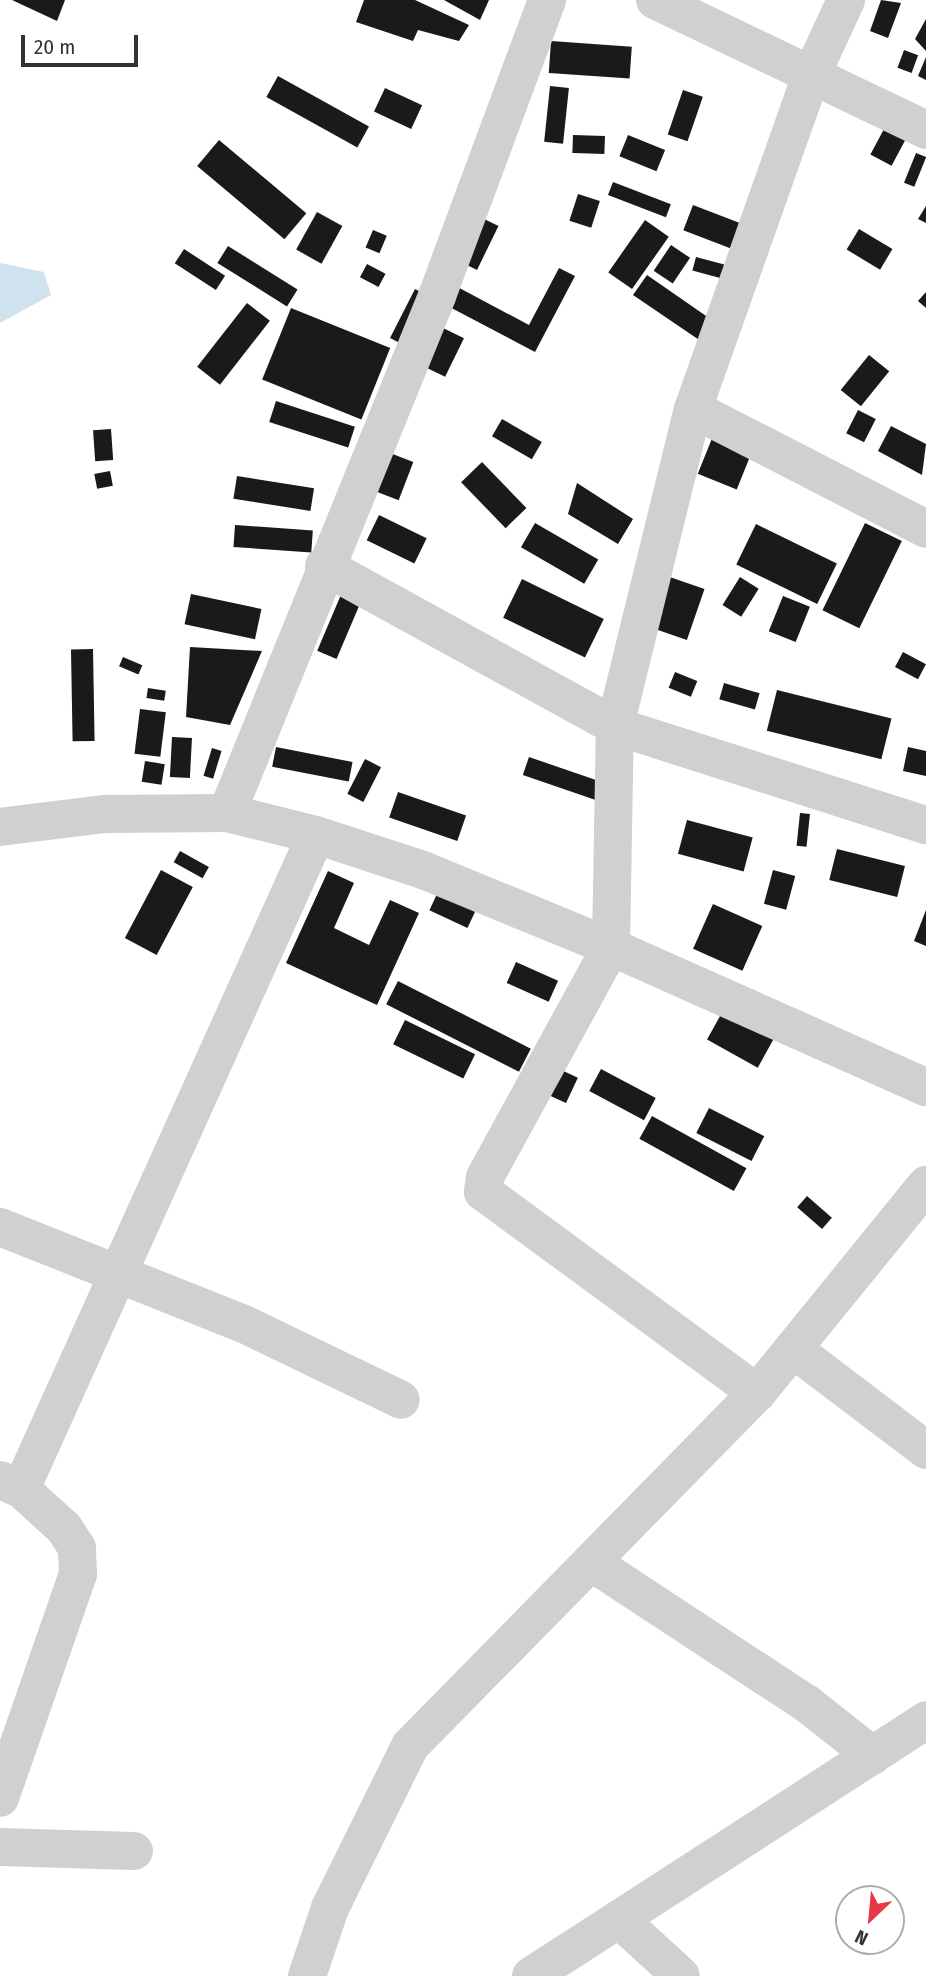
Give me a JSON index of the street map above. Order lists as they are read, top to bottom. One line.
{"scale_bar":"20 m","north":"bottom left"}
